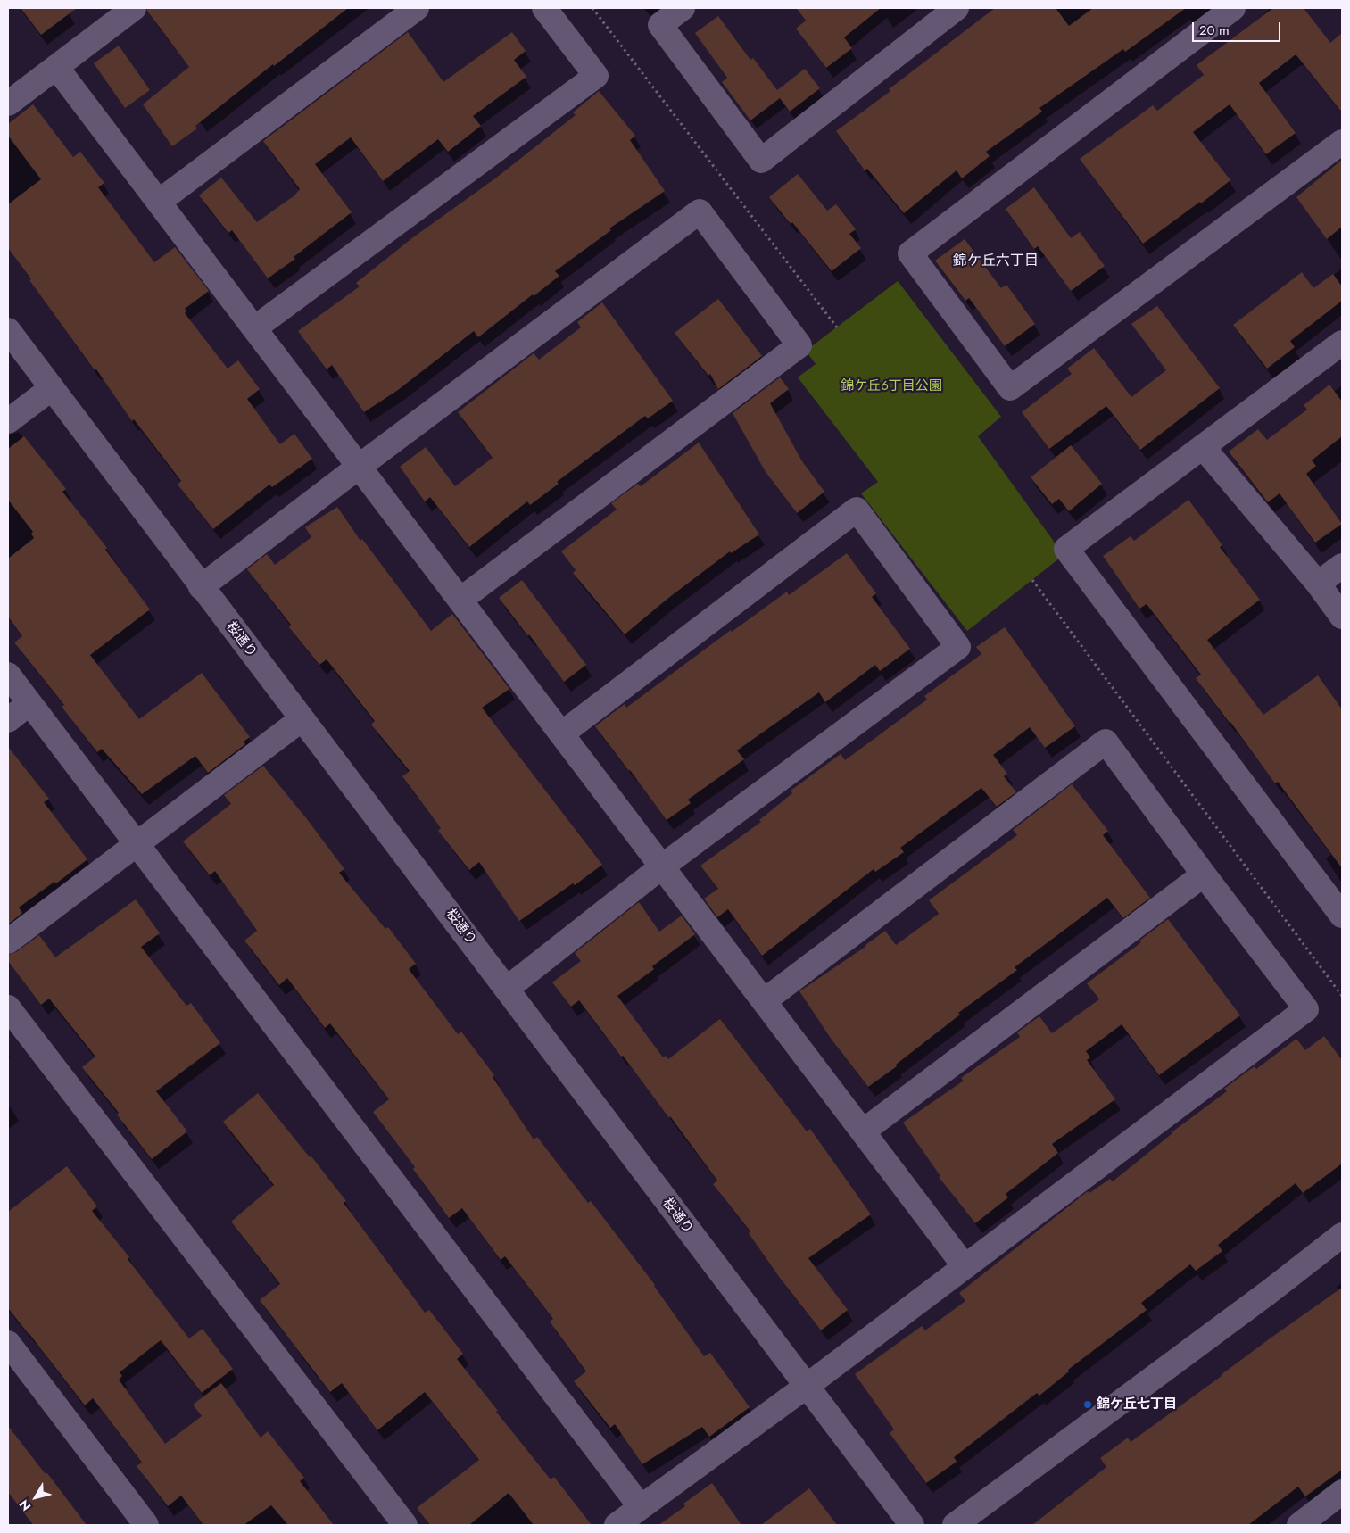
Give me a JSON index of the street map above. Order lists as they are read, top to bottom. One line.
{"streets":{"street":["桜通り"]},"districts":["錦ケ丘六丁目"],"parks":["錦ケ丘6丁目公園"],"places":["錦ケ丘七丁目"],"scale_bar":"20 m","north":"bottom left"}
